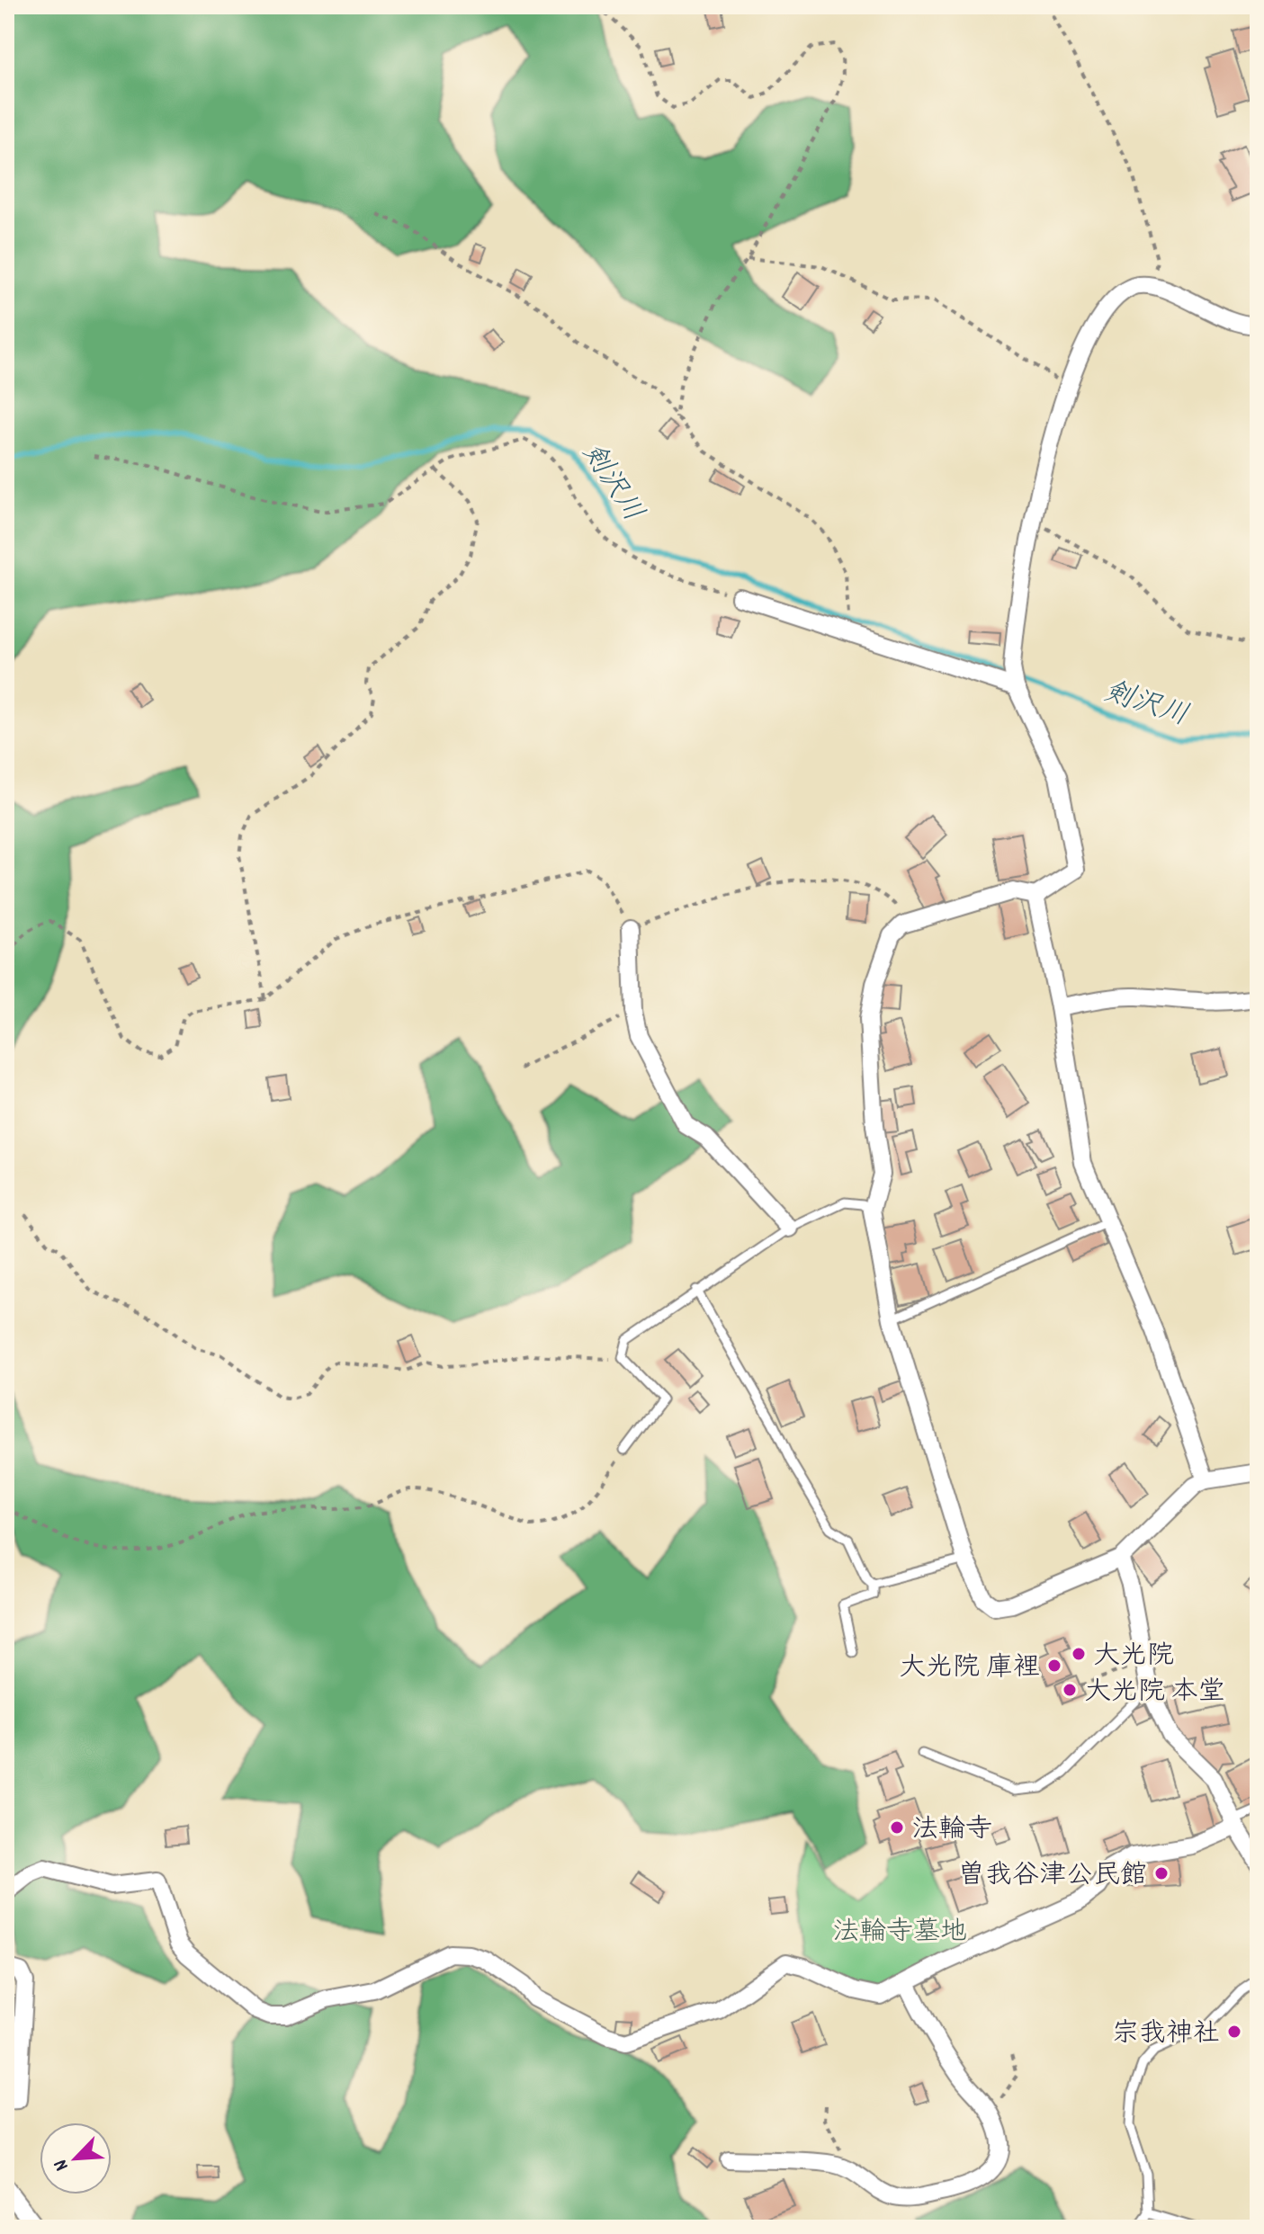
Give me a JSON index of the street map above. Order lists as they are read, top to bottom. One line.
{"water":["剣沢川"],"parks":["法輪寺墓地"],"places":["大光院","大光院 庫裡","大光院 本堂","法輪寺","曽我谷津公民館","宗我神社"],"north":"bottom left"}
